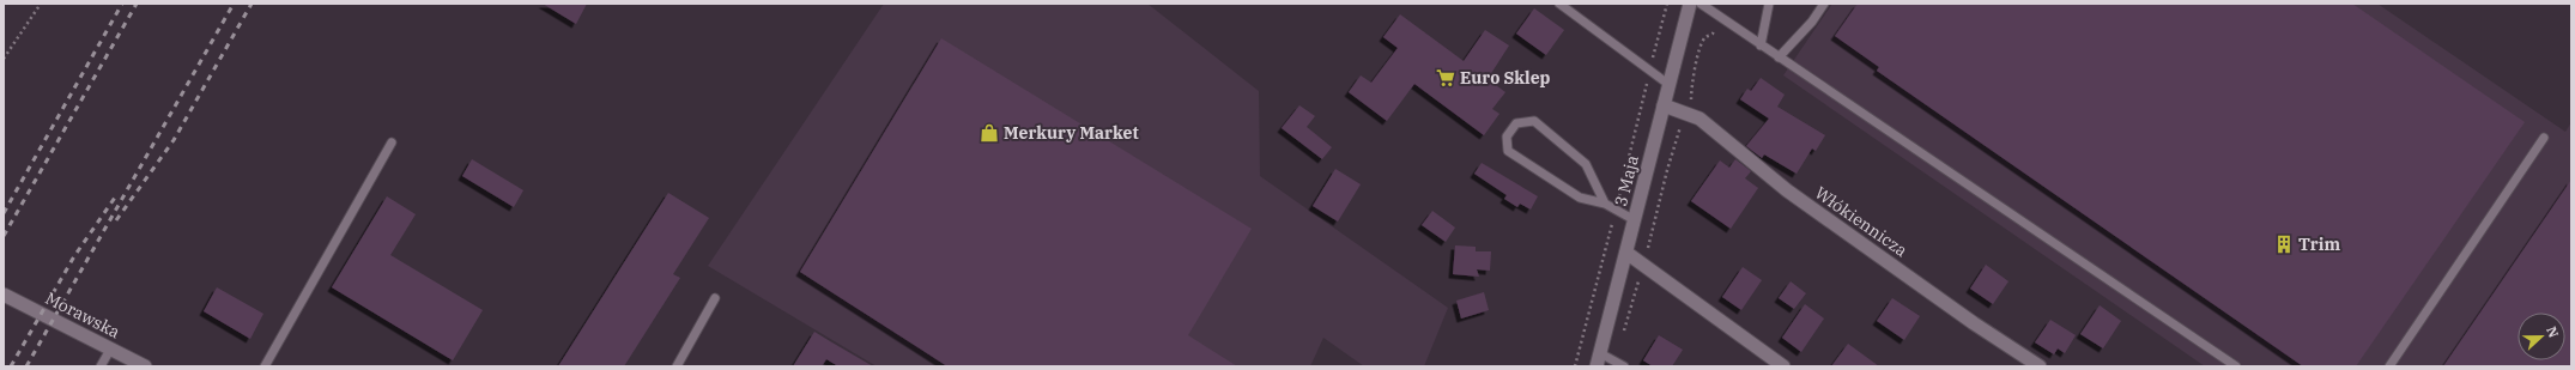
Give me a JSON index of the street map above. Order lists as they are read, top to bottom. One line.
{"streets":{"street":["3 Maja","Włókiennicza","Morawska"]},"crossings":[["3 Maja","Włókiennicza"]],"places":{"supermarket":["Euro Sklep"],"shop":["Merkury Market"],"building":["Trim"]},"north":"right"}
